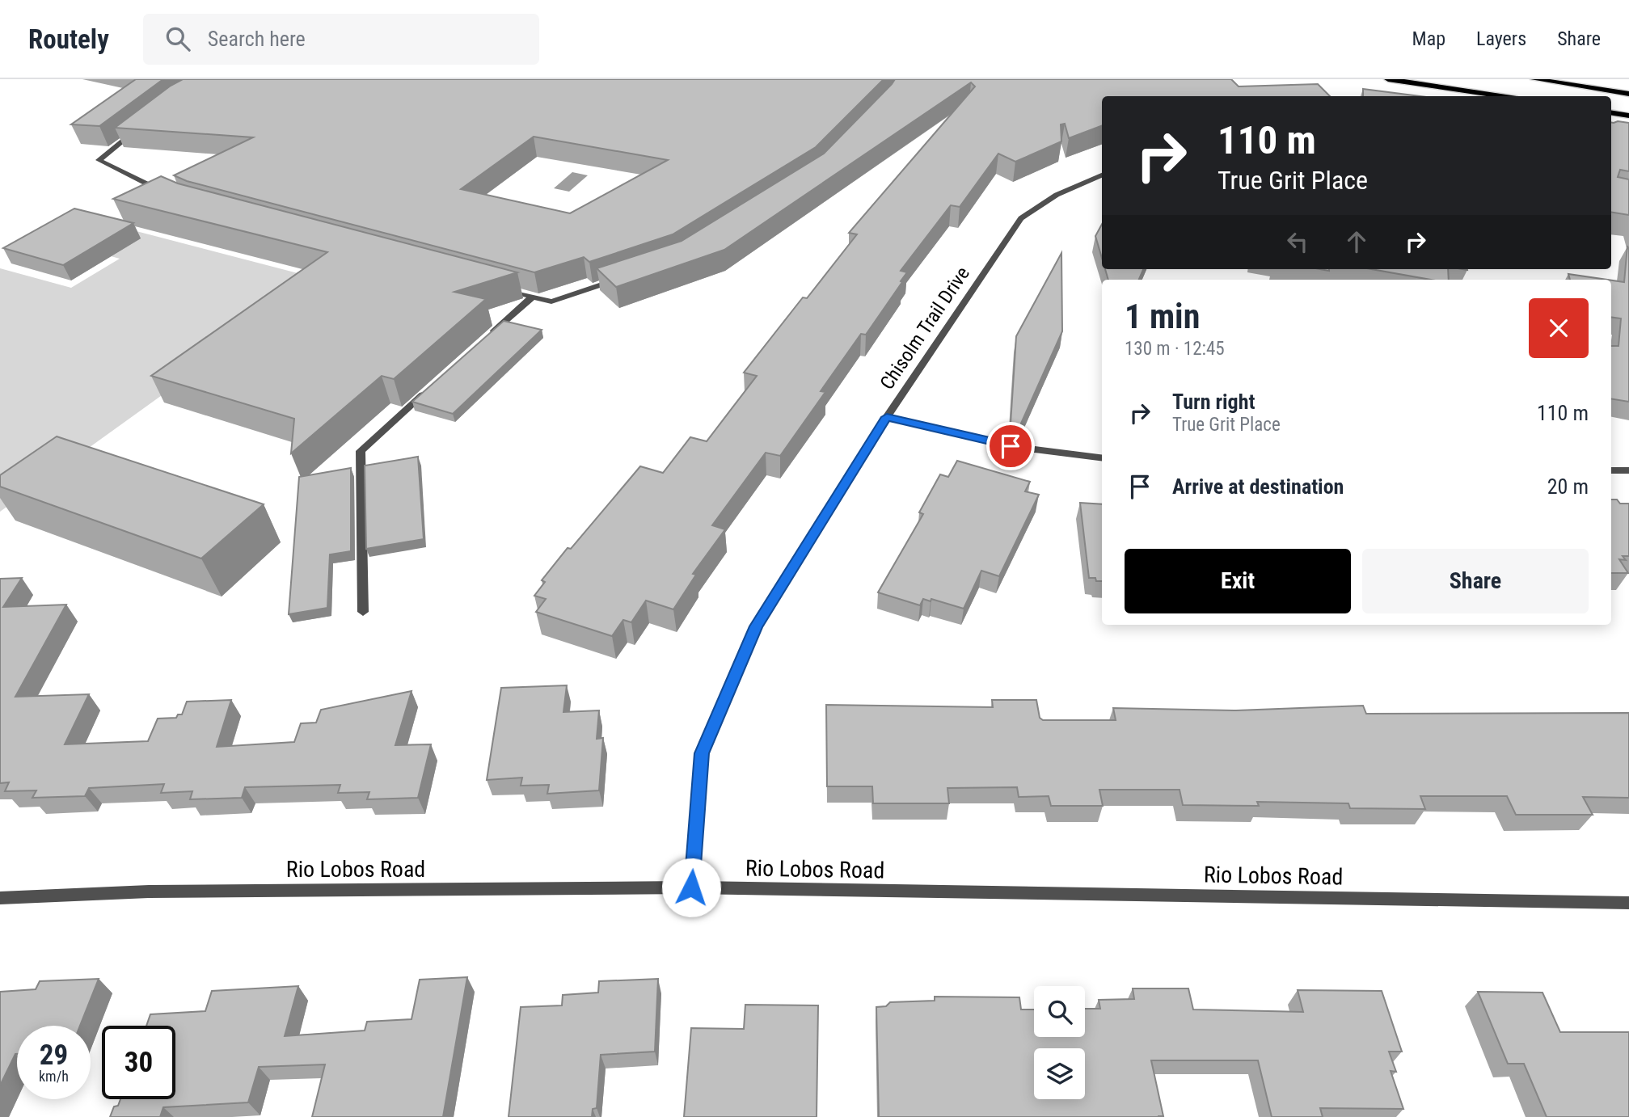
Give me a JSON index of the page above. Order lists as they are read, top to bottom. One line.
{"streets":{"street":["Chisolm Trail Drive","Rio Lobos Road"]},"crossings":[["Chisolm Trail Drive","Rio Lobos Road"]],"page":{"header":"Routely","search":"Search here","nav":["Map","Layers","Share"],"turn":["110 m","True Grit Place"],"heading":["1 min","130 m · 12:45"],"list":[{"name":"Turn right","note":"True Grit Place","value":"110 m"},{"name":"Arrive at destination","value":"20 m"}],"buttons":["Exit","Share"],"speed":"29 km/h","limit":"30"}}
